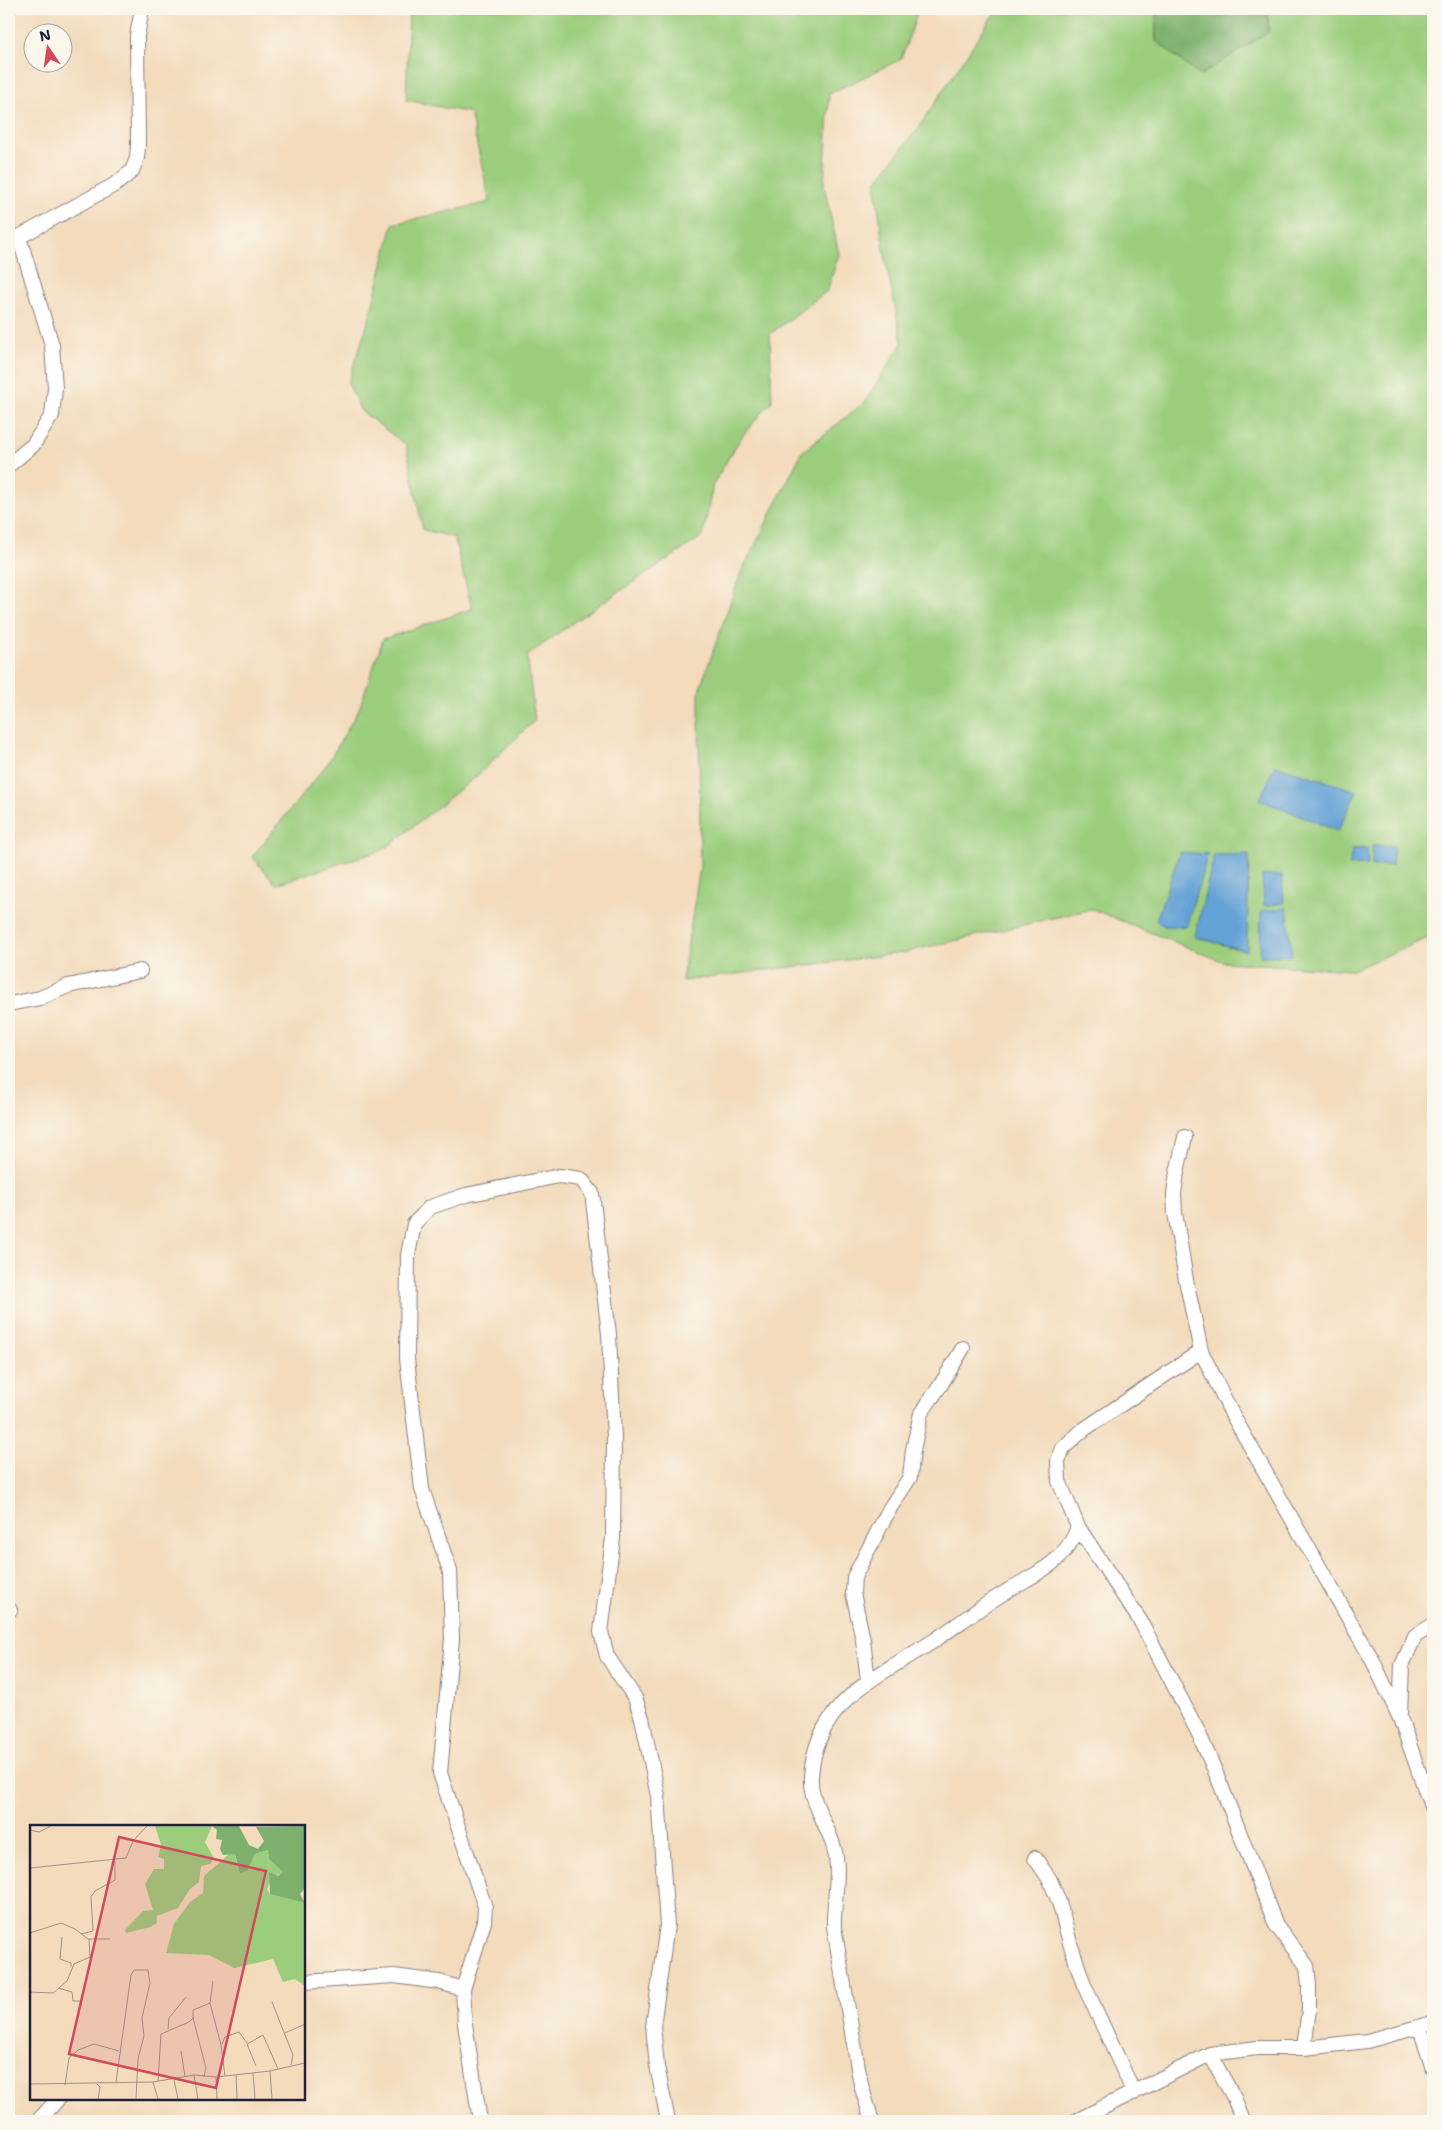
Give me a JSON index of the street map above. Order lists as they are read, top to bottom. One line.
{"north":"top"}
